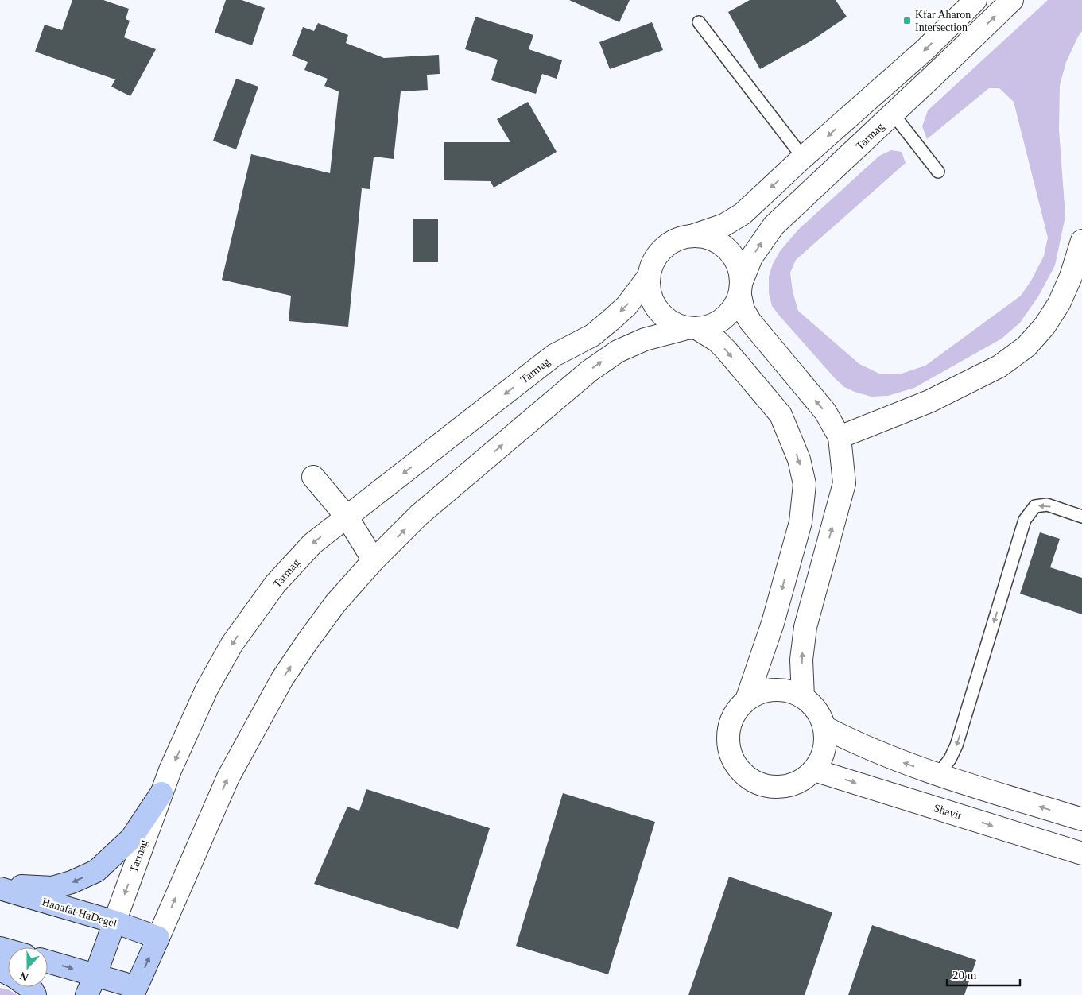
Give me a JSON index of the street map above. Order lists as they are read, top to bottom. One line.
{"streets":{"main road":["Tarmag","Hanafat HaDegel"],"street":["Shavit"]},"crossings":[["Tarmag","Hanafat HaDegel"]],"places":{"transit":["Kfar Aharon Intersection"]},"scale_bar":"20 m","north":"bottom"}
